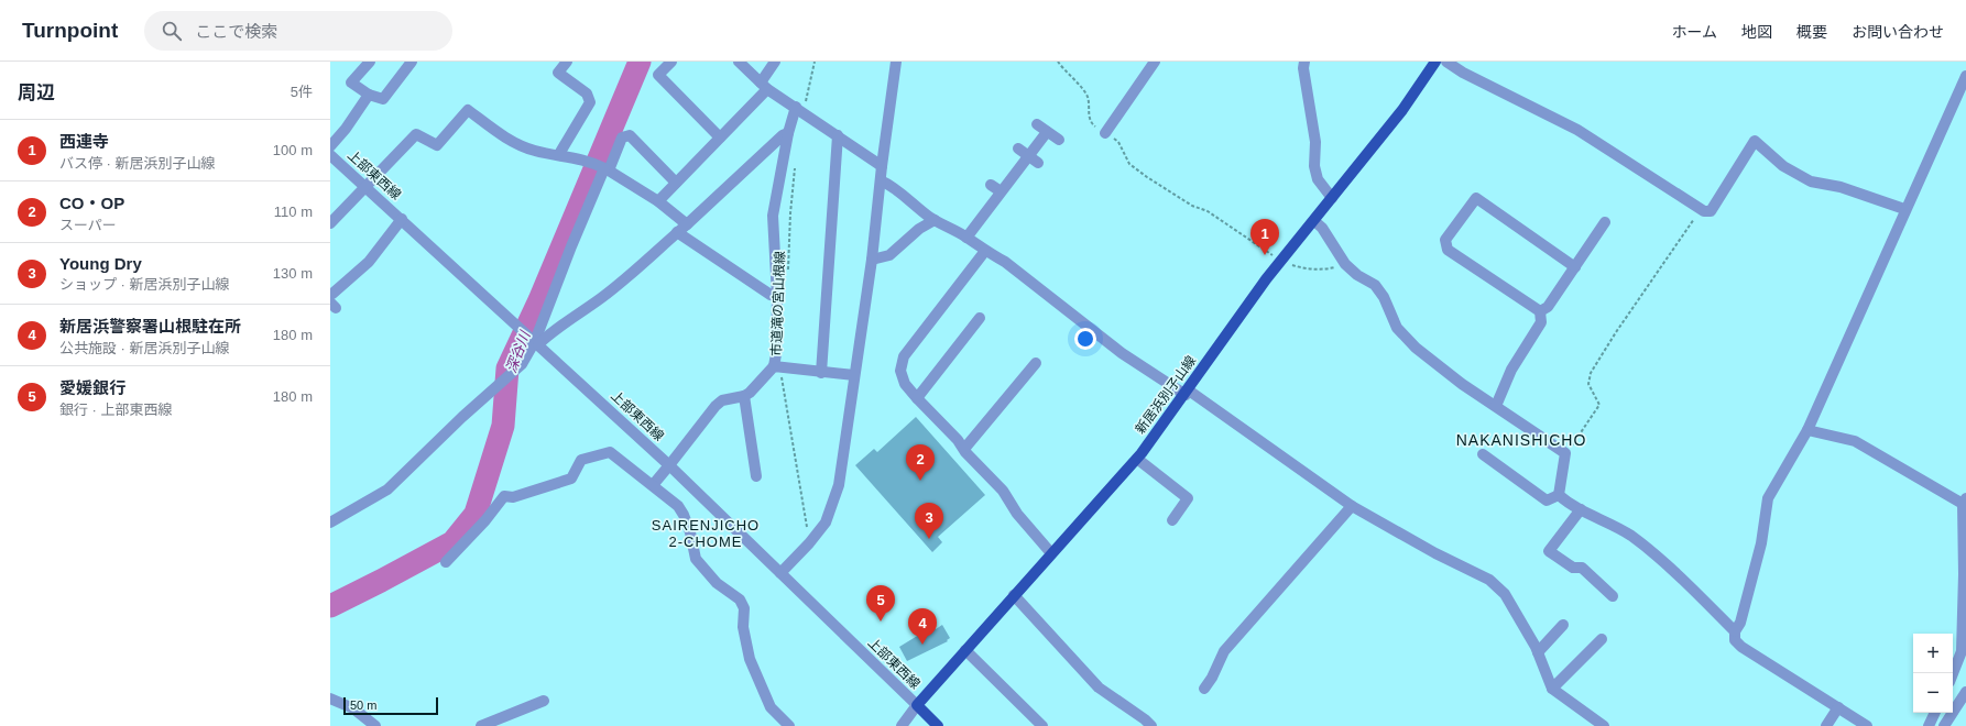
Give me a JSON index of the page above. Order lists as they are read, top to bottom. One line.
{"streets":{"main road":["新居浜別子山線"],"street":["上部東西線"],"path":["市道滝の宮山根線"]},"crossings":[["上部東西線","新居浜別子山線"]],"districts":["NAKANISHICHO","SAIRENJICHO 2-CHOME"],"water":["深谷川"],"scale_bar":"50 m","page":{"header":"Turnpoint","search":"ここで検索","nav":["ホーム","地図","概要","お問い合わせ"],"heading":["周辺","5件"],"list":[{"mark":"1","name":"西連寺","note":"バス停 · 新居浜別子山線","value":"100 m"},{"mark":"2","name":"CO・OP","note":"スーパー","value":"110 m"},{"mark":"3","name":"Young Dry","note":"ショップ · 新居浜別子山線","value":"130 m"},{"mark":"4","name":"新居浜警察署山根駐在所","note":"公共施設 · 新居浜別子山線","value":"180 m"},{"mark":"5","name":"愛媛銀行","note":"銀行 · 上部東西線","value":"180 m"}],"pins":["1","2","3","5","4"],"map_buttons":["+","−"],"scale":"50 m"}}
